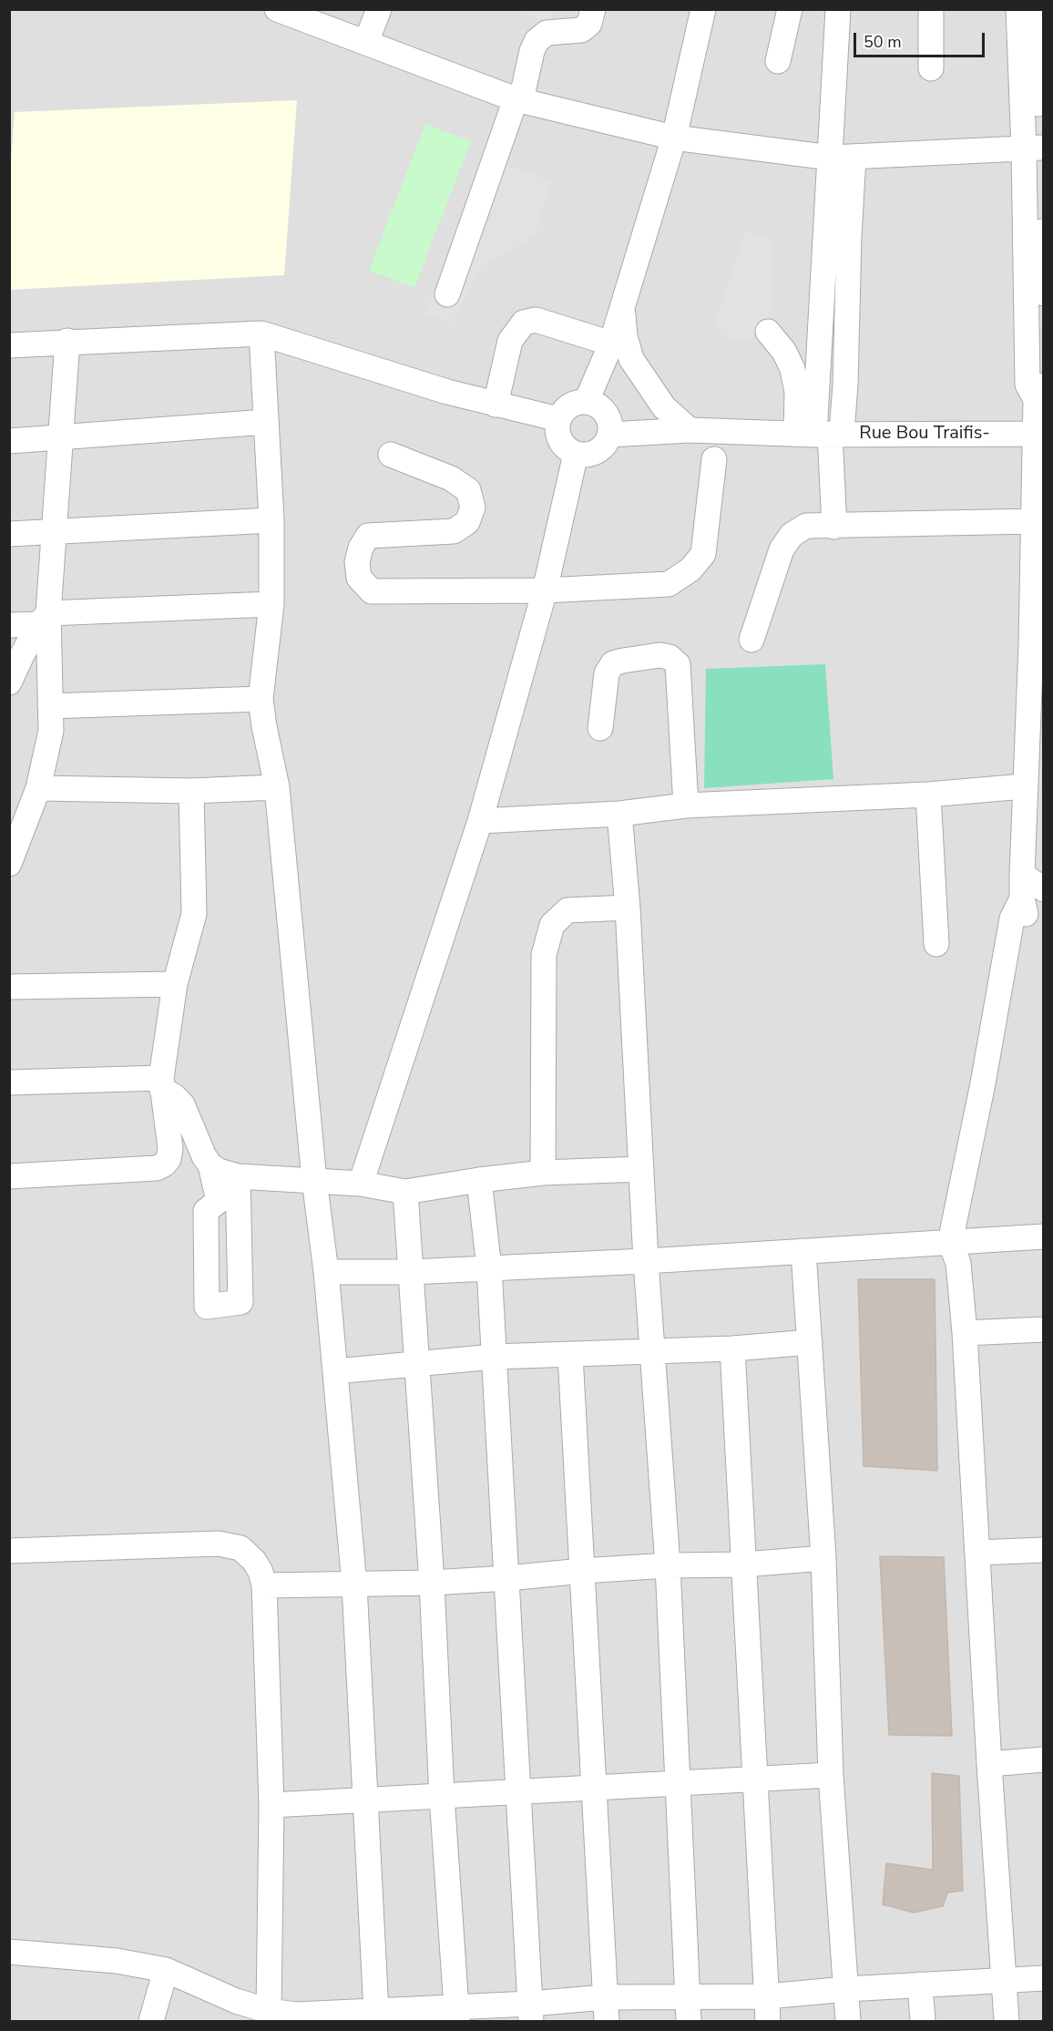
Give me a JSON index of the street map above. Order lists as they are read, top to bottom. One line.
{"streets":{"street":["Rue Bou Traifis-"]},"scale_bar":"50 m"}
